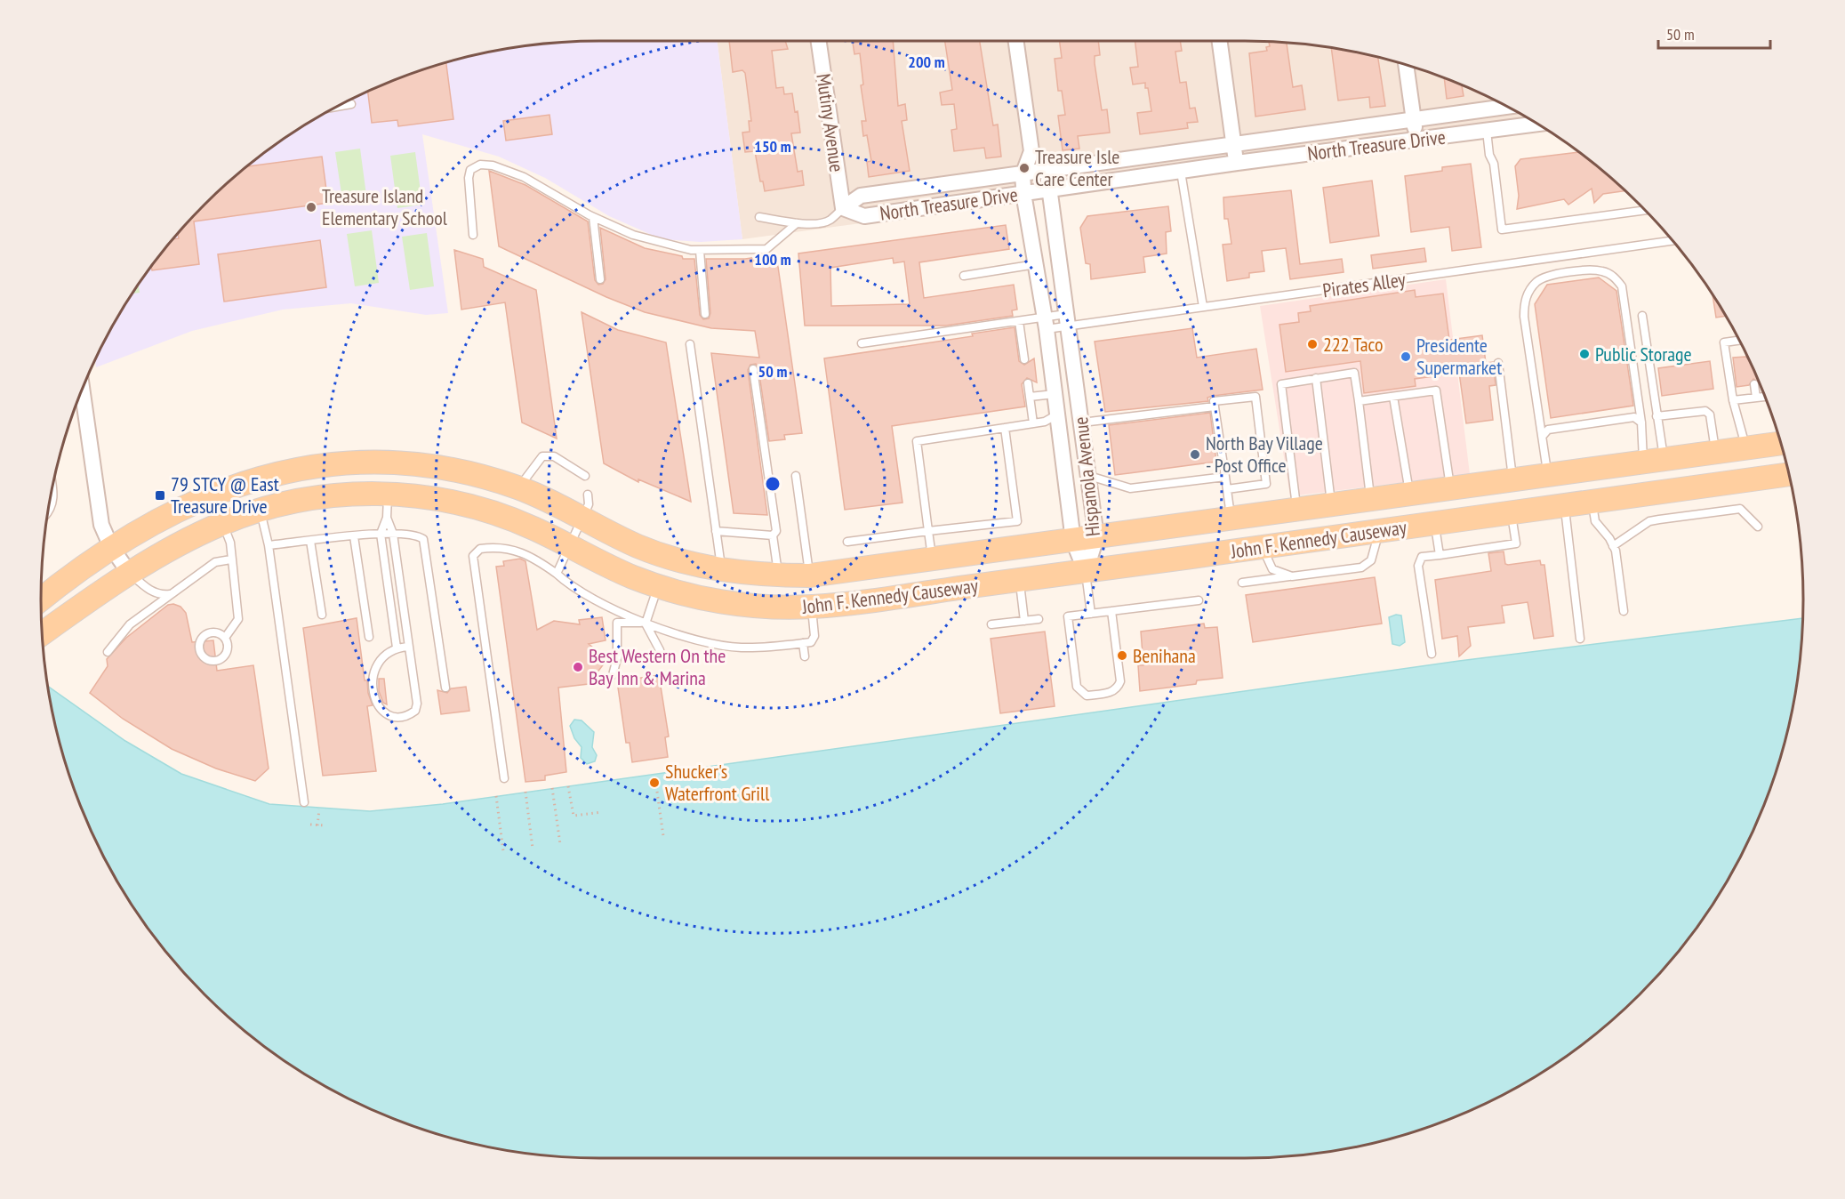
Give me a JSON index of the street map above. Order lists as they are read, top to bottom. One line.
{"streets":{"main road":["John F. Kennedy Causeway"],"street":["Mutiny Avenue","North Treasure Drive","Hispanola Avenue"],"lane":["Pirates Alley"]},"crossings":[["Mutiny Avenue","North Treasure Drive"],["North Treasure Drive","Hispanola Avenue"],["Pirates Alley","Hispanola Avenue"],["Hispanola Avenue","John F. Kennedy Causeway"]],"places":{"other":["Treasure Isle Care Center","Treasure Island Elementary School","222 Taco","Public Storage","Presidente Supermarket","North Bay Village - Post Office","Benihana","Best Western On the Bay Inn & Marina","Shucker's Waterfront Grill"],"transit":["79 STCY @ East Treasure Drive"]},"scale_bar":"50 m","rings":["200 m","150 m","100 m","50 m"]}
